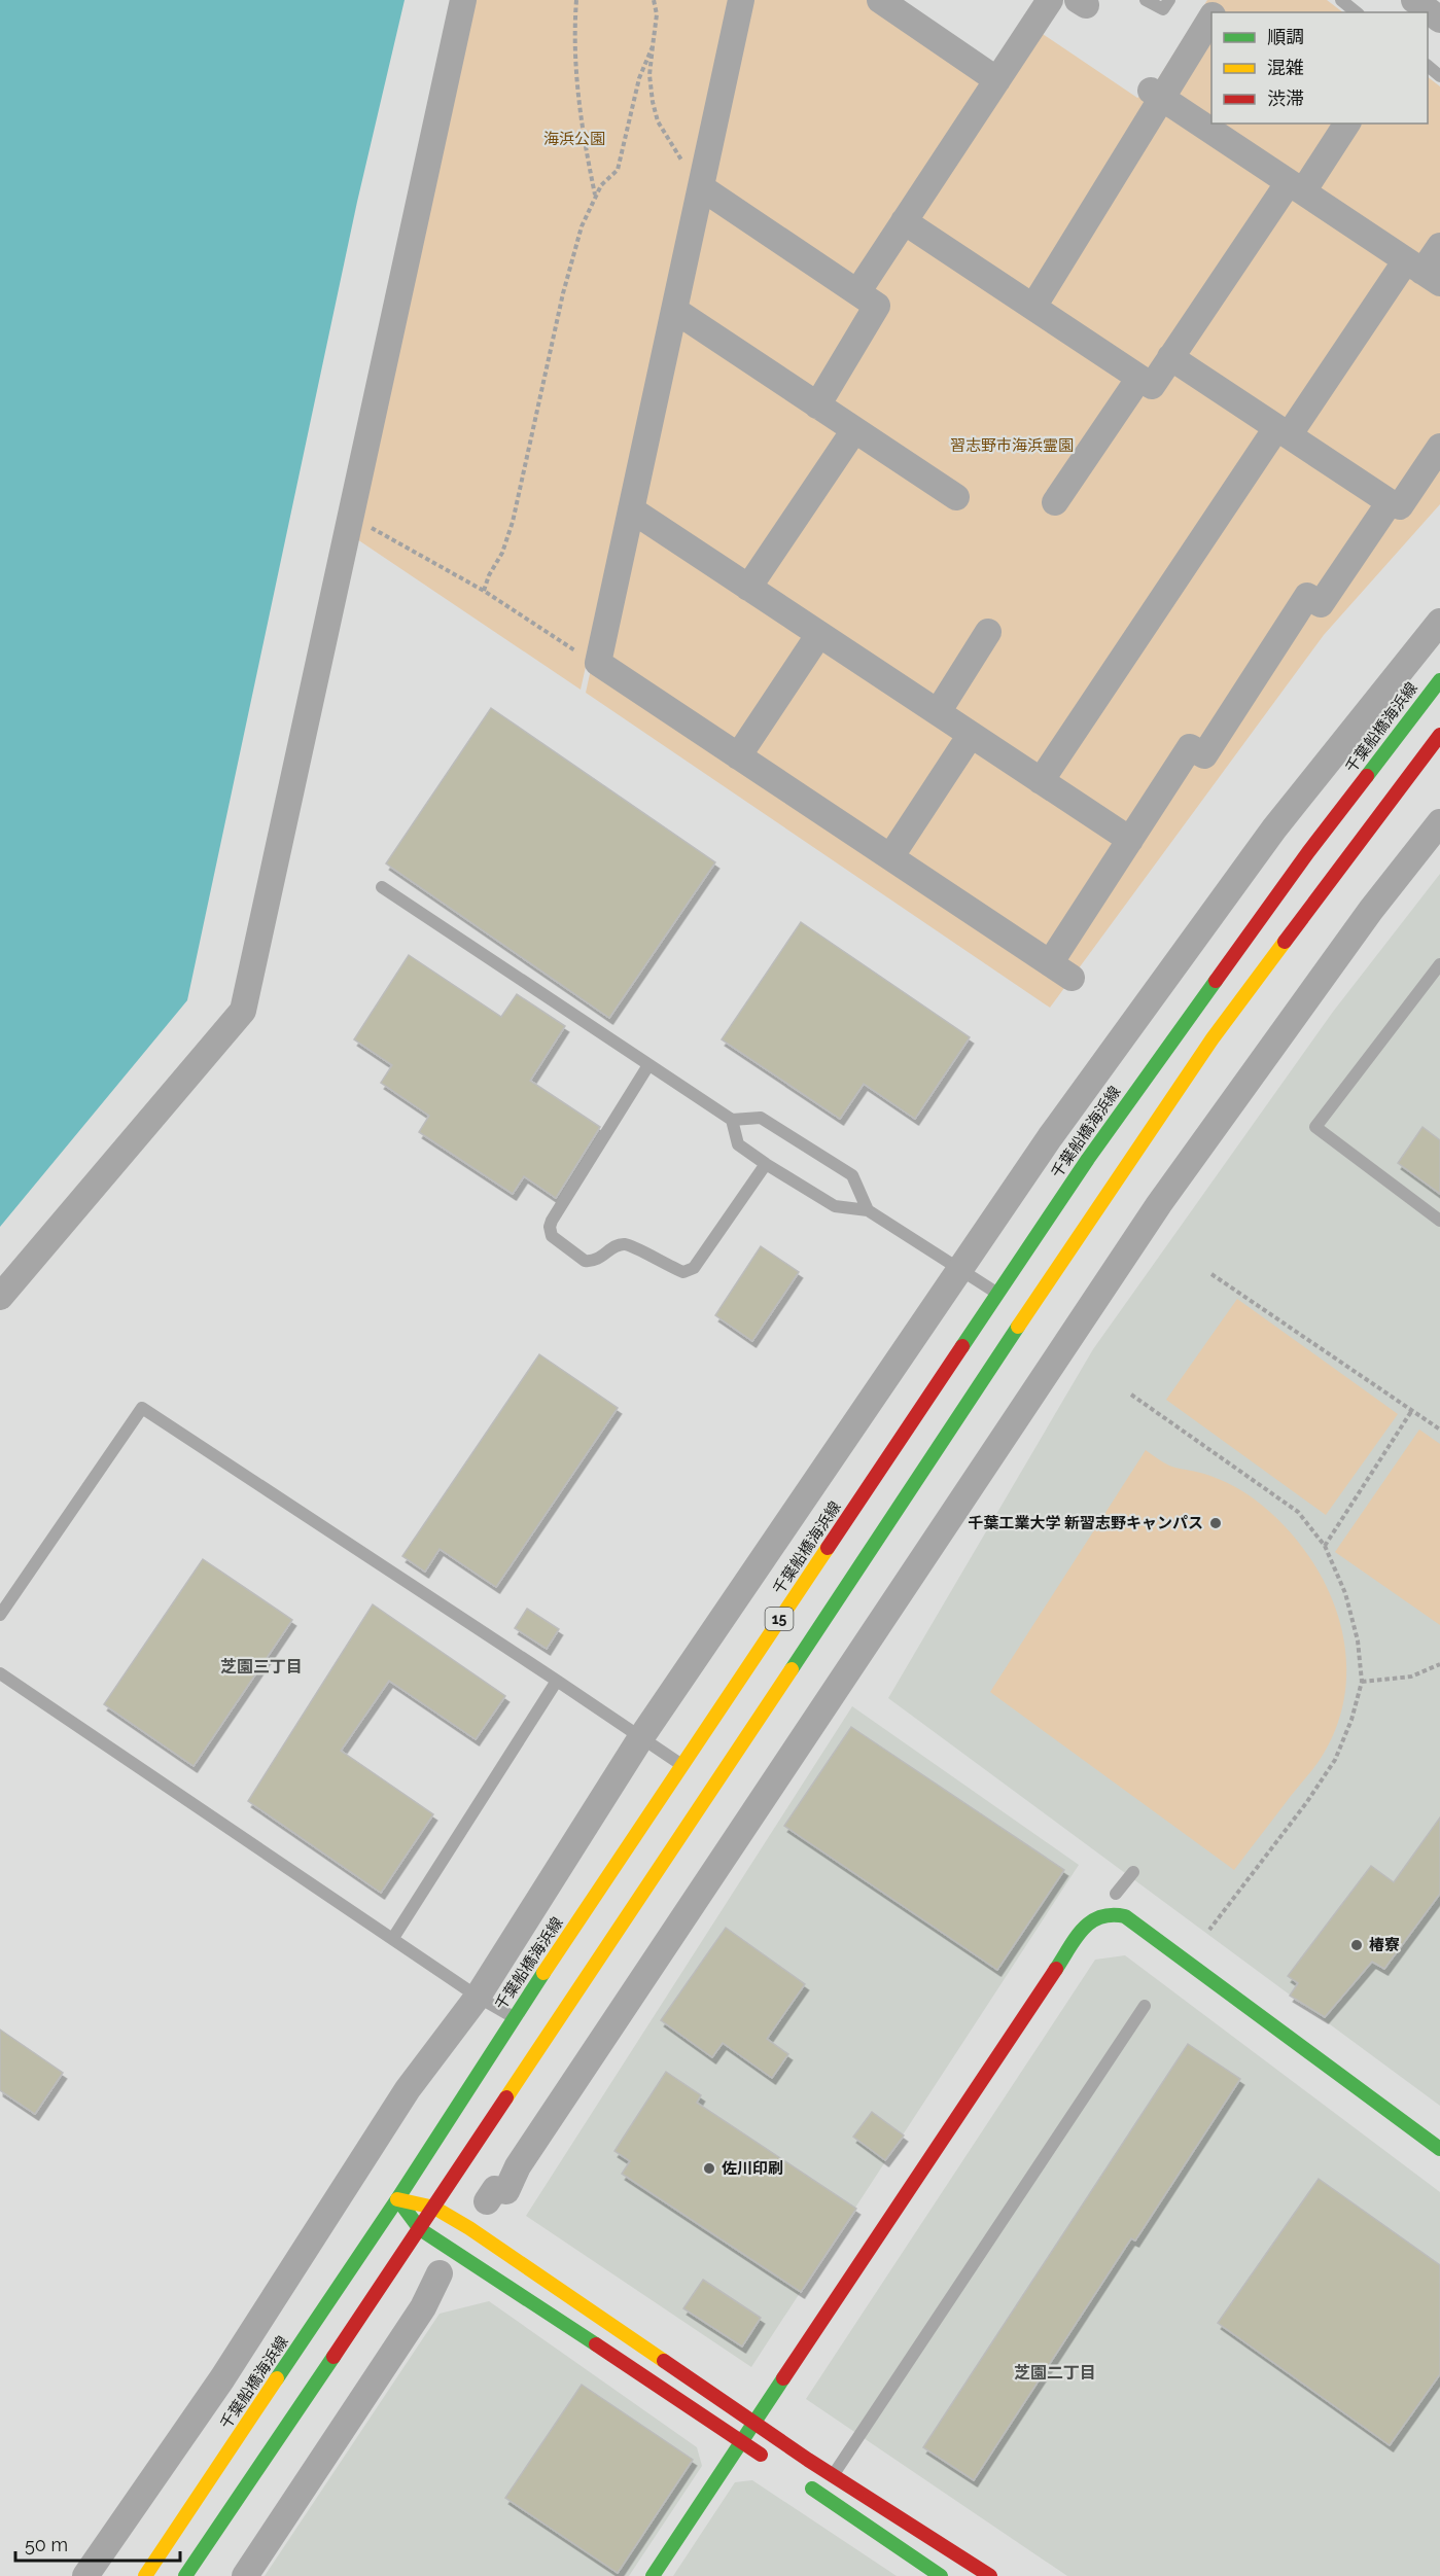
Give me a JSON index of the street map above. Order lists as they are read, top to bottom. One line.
{"streets":{"main road":["千葉船橋海浜線","15"]},"districts":["芝園三丁目","芝園二丁目"],"parks":["海浜公園","習志野市海浜霊園"],"places":["千葉工業大学 新習志野キャンパス","椿寮","佐川印刷"],"legend":["順調","混雑","渋滞"],"scale_bar":"50 m"}
